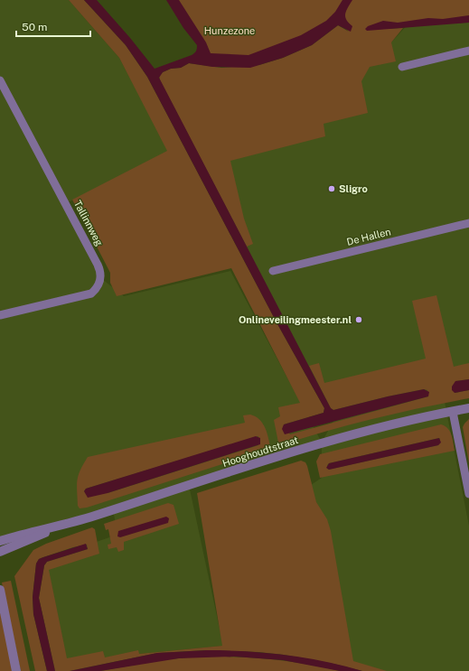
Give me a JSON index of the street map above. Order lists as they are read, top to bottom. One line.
{"streets":{"street":["Tallinnweg","De Hallen","Hooghoudtstraat"]},"parks":["Hunzezone"],"places":["Sligro","Onlineveilingmeester.nl"],"scale_bar":"50 m"}
